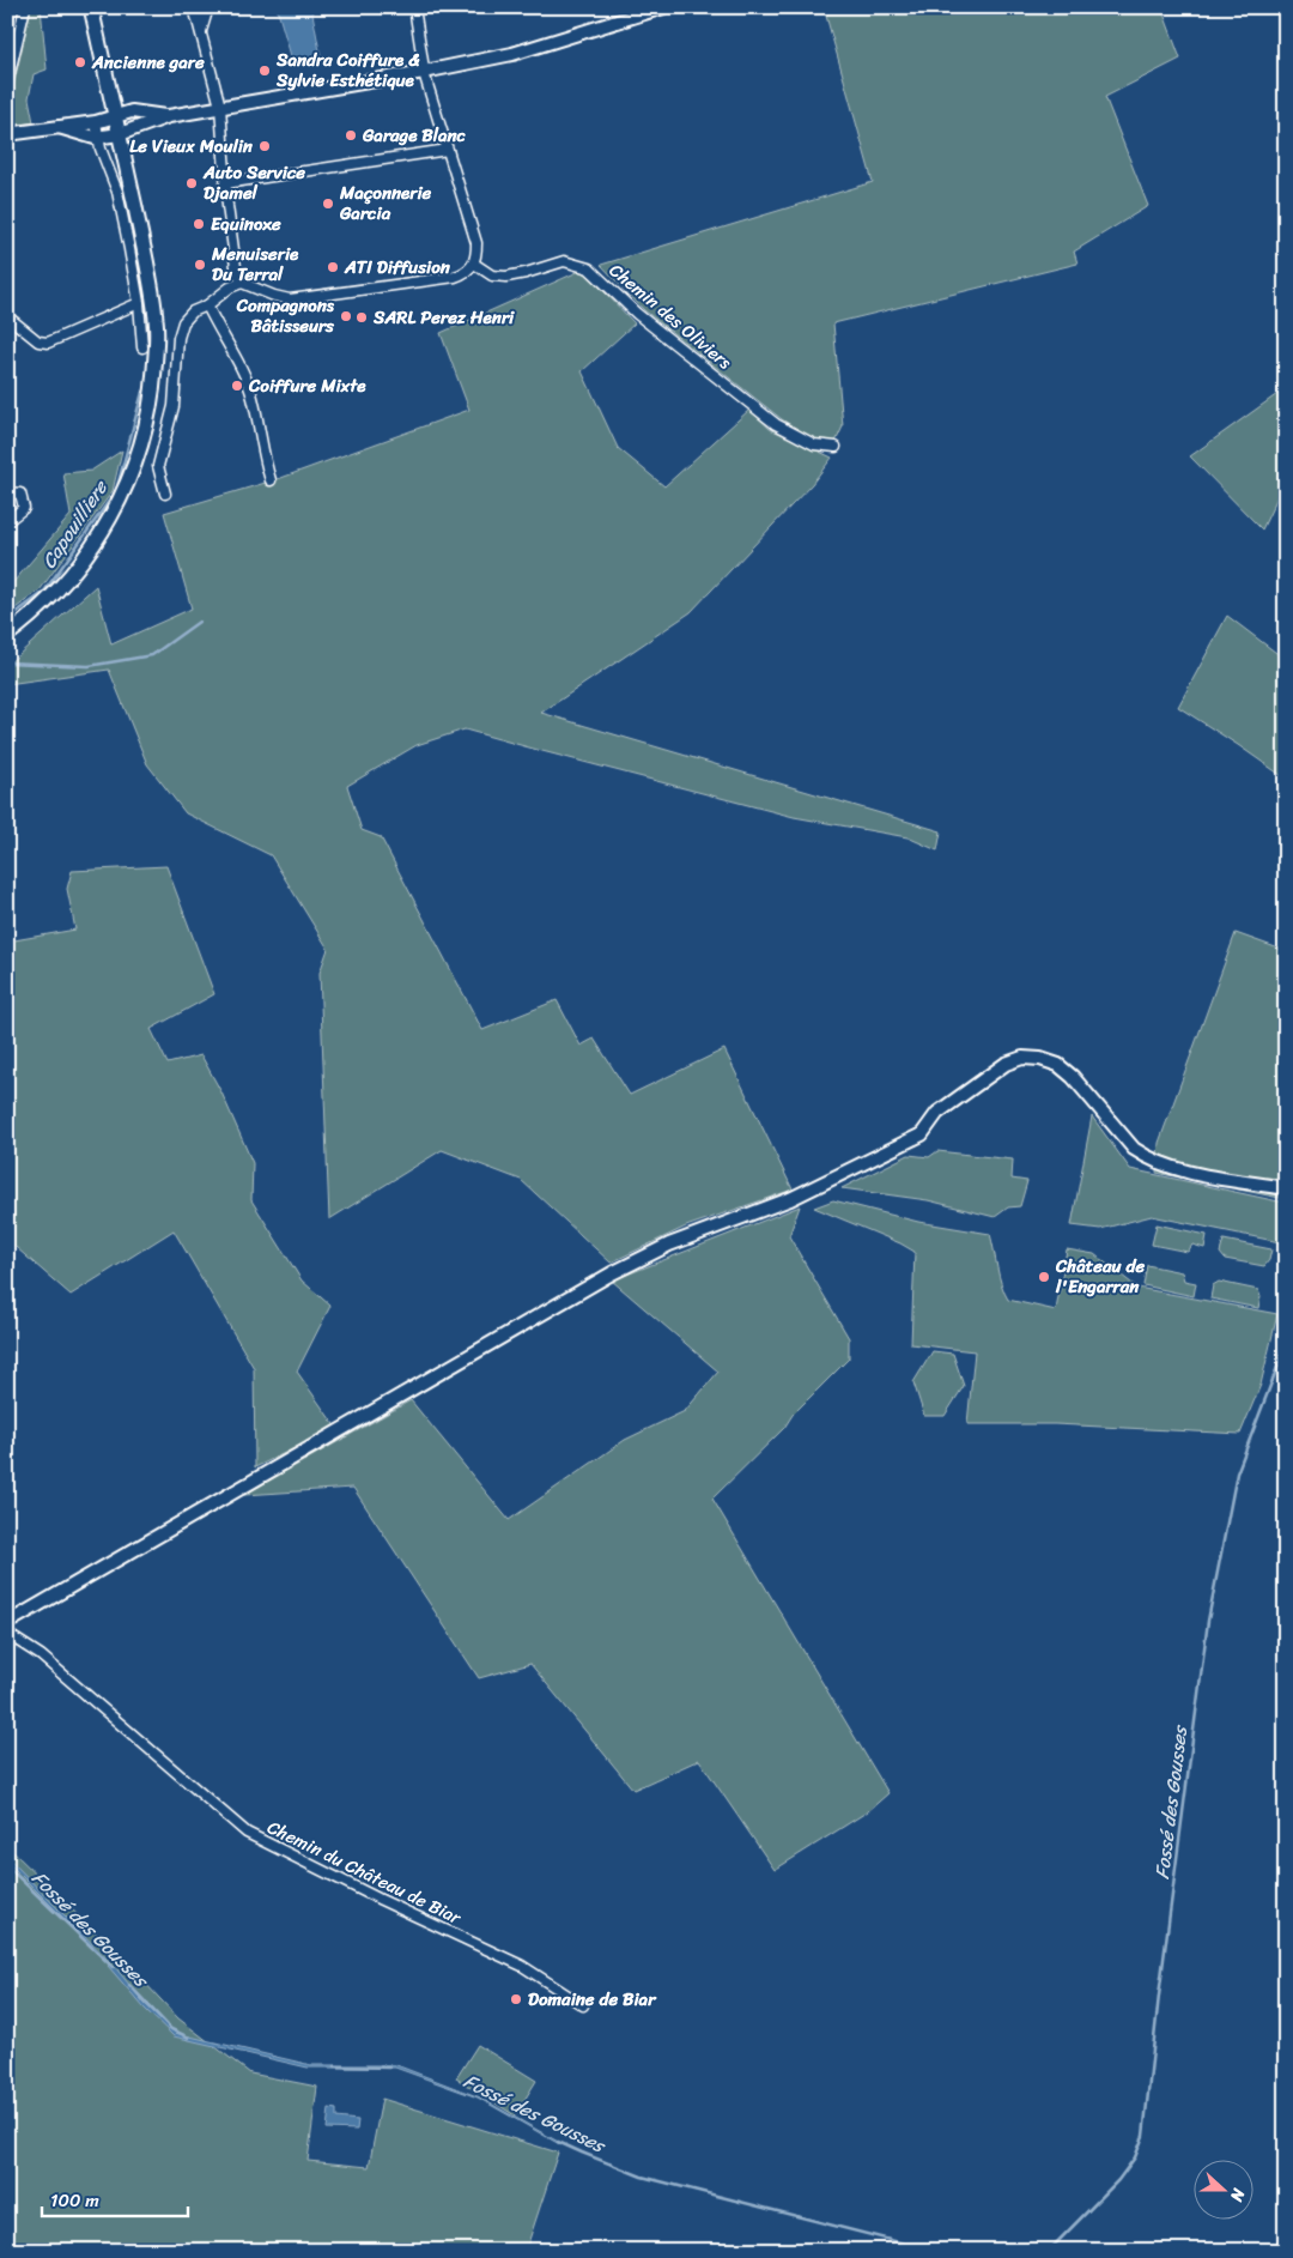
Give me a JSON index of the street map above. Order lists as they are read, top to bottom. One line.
{"streets":{"street":["Chemin des Oliviers","Chemin du Château de Biar"]},"water":["Capouilliere","Fossé des Gousses"],"places":["Ancienne gare","Sandra Coiffure & Sylvie Esthétique","Garage Blanc","Le Vieux Moulin","Auto Service Djamel","Maçonnerie Garcia","Equinoxe","Menuiserie Du Terral","ATI Diffusion","Compagnons Bâtisseurs","SARL Perez Henri","Coiffure Mixte","Château de l'Engarran","Domaine de Biar"],"scale_bar":"100 m","north":"right"}
